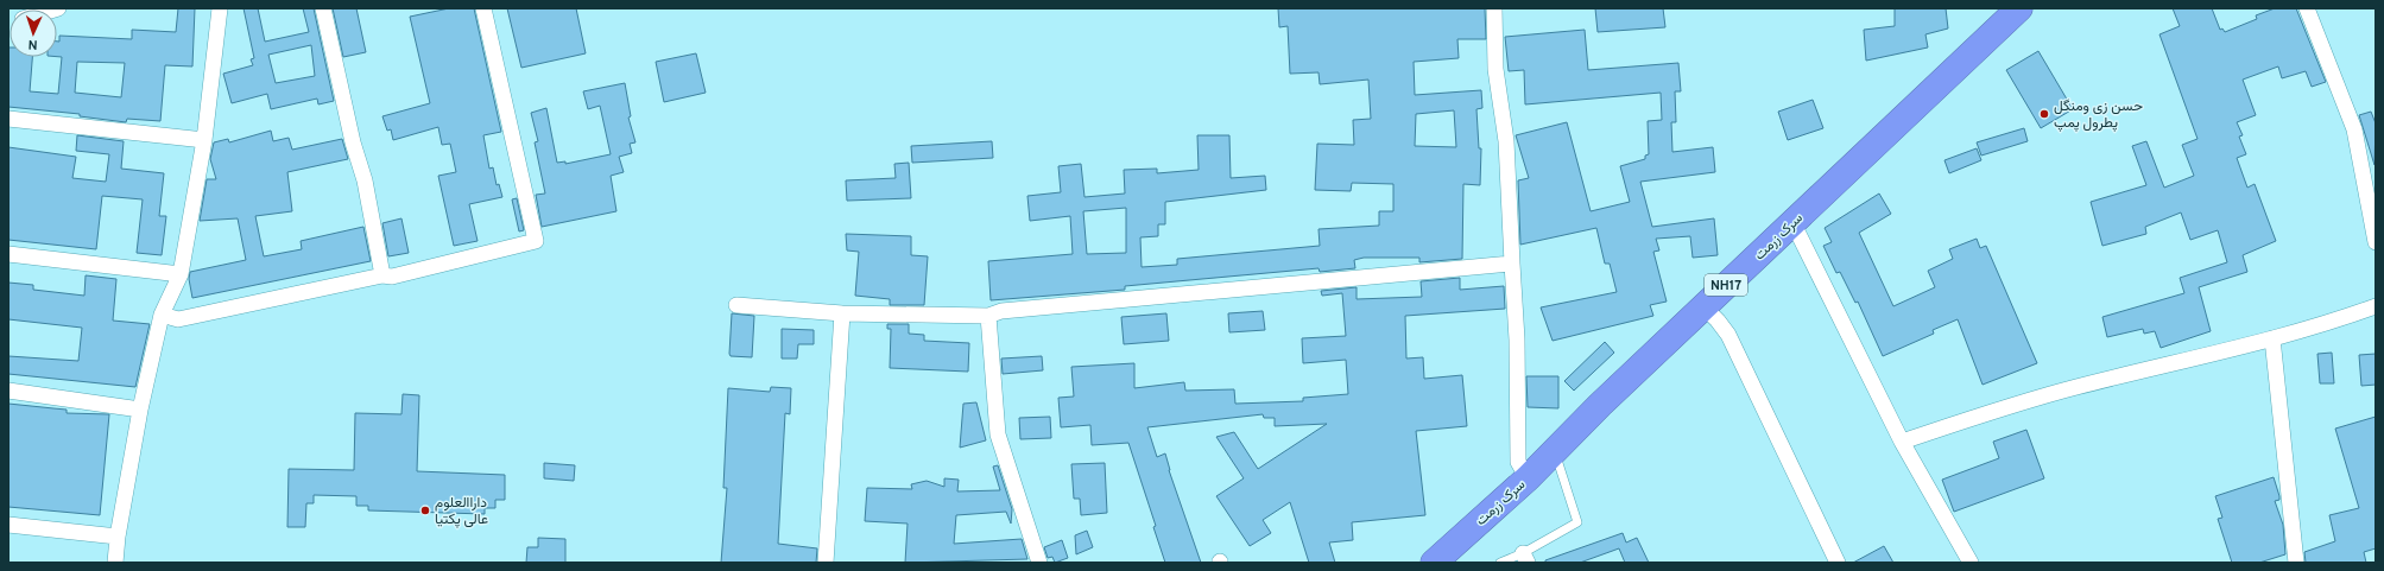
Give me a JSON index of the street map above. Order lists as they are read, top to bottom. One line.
{"streets":{"highway":["سرک زرمت","NH17"]},"places":["حسن زی ومنگل پطرول پمپ","داراالعلوم عالی پکتیا"],"north":"bottom"}
